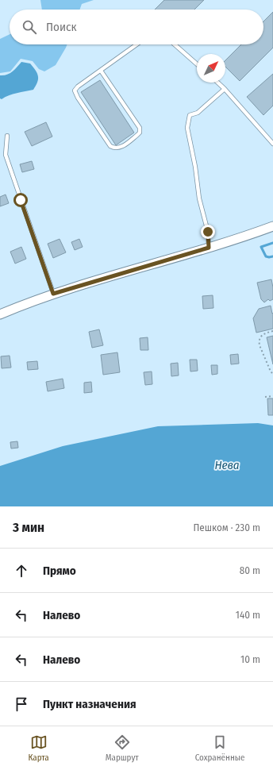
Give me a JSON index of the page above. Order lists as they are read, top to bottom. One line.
{"water":["Нева"],"north":"top right","page":{"search":"Поиск","heading":["3 мин","Пешком · 230 m"],"list":[["Прямо","80 m"],["Налево","140 m"],["Налево","10 m"],"Пункт назначения"],"nav":["Карта","Маршрут","Сохранённые"]}}
